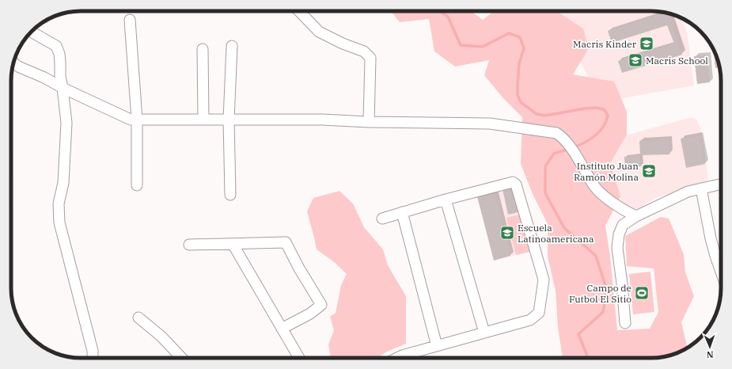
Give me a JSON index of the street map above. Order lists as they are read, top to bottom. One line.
{"places":{"school or university":["Macris Kinder","Macris School","Instituto Juan Ramón Molina","Escuela Latinoamericana"],"sports":["Campo de Futbol El Sitio"]},"north":"bottom"}
